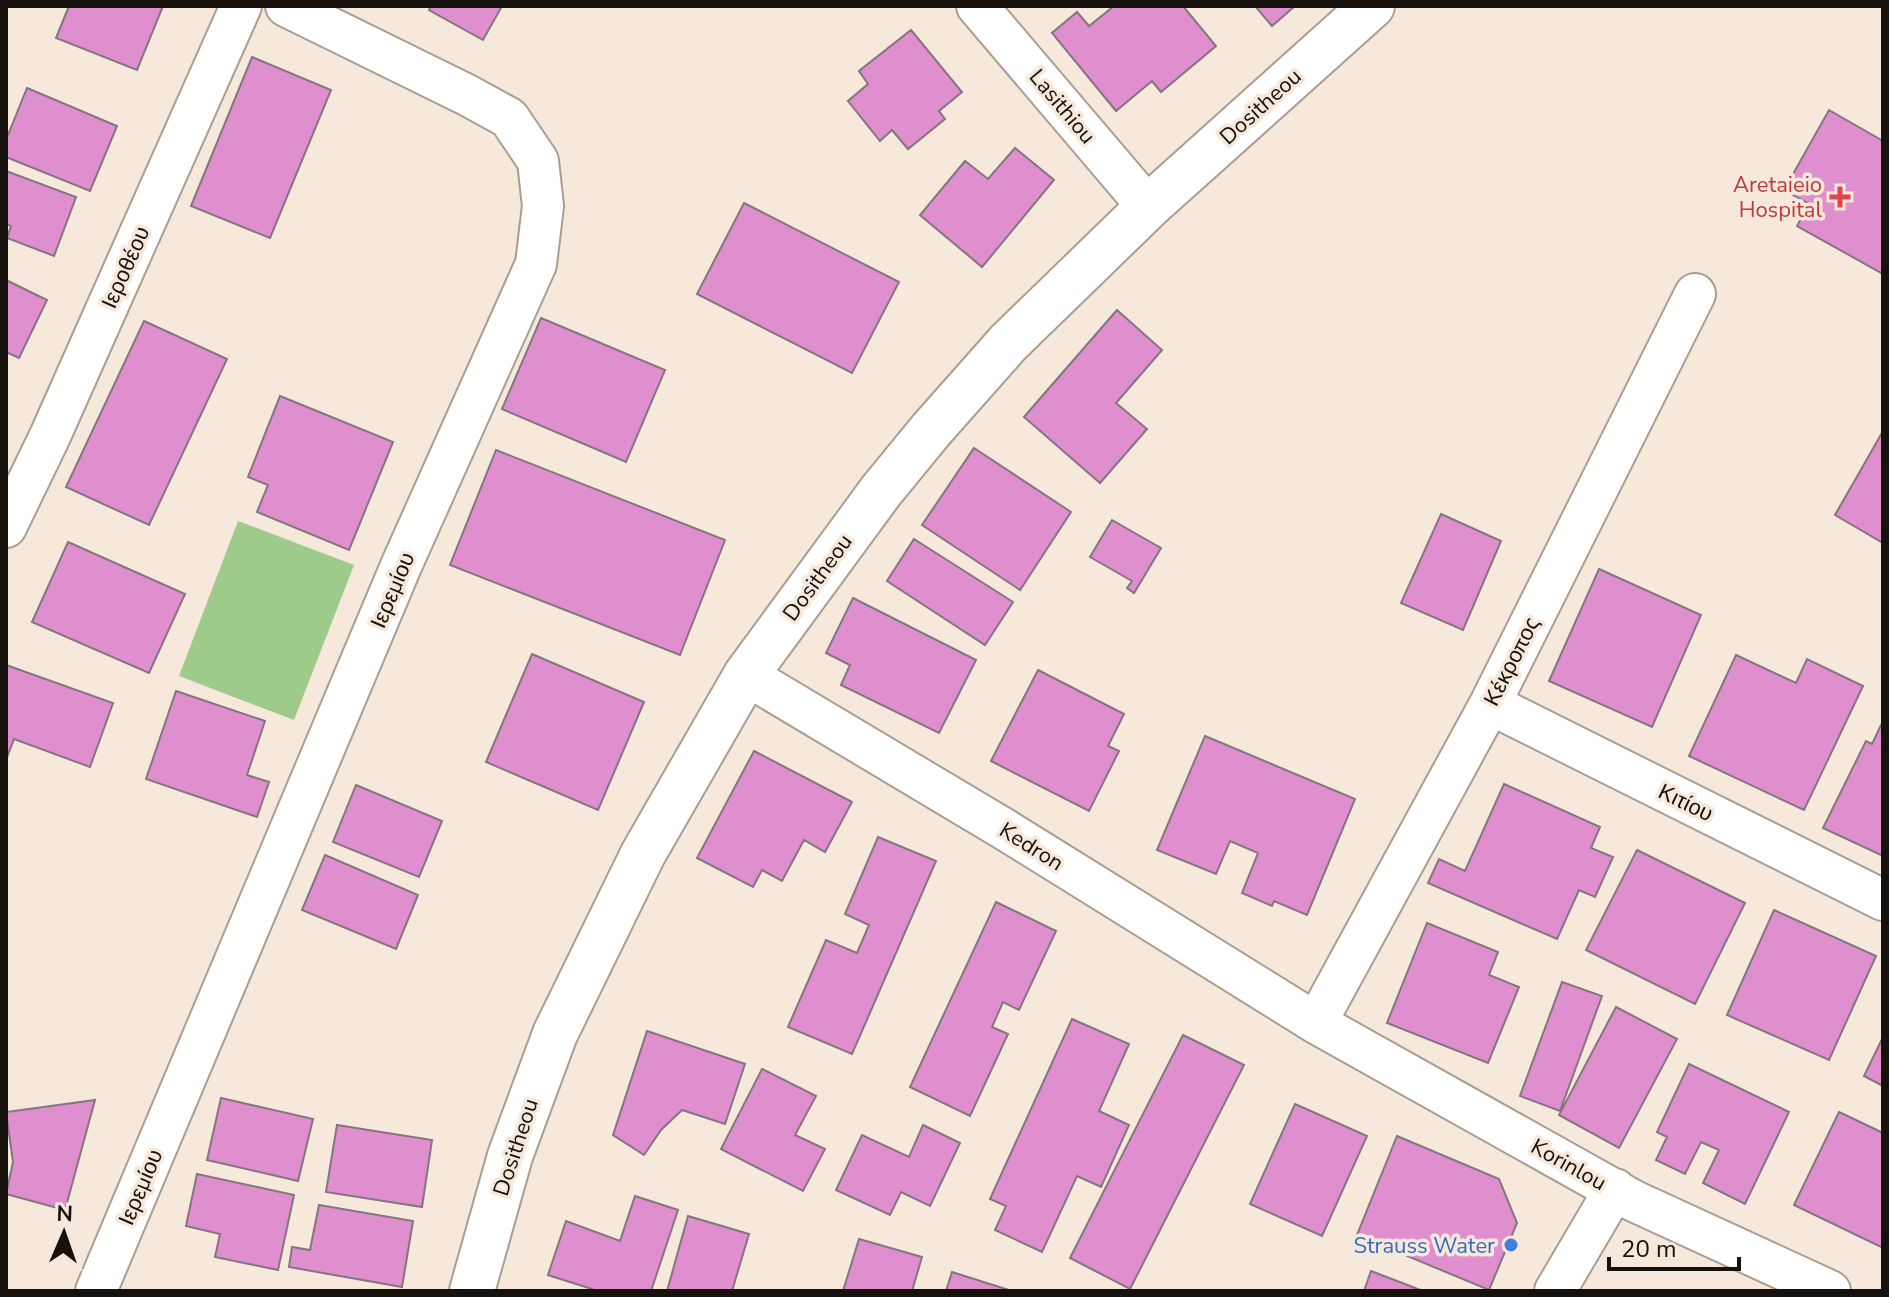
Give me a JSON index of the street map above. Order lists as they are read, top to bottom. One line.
{"streets":{"street":["Lasithiou","Dositheou","Ιεροθέου","Ιερεμίου","Κέκροπος","Κιτίου","Kedron","Korinlou"]},"crossings":[["Lasithiou","Dositheou"],["Dositheou","Kedron"],["Κέκροπος","Κιτίου"],["Κέκροπος","Kedron"],["Κέκροπος","Korinlou"],["Kedron","Korinlou"]],"places":{"health":["Aretaieio Hospital"],"other":["Strauss Water"]},"scale_bar":"20 m","north":"top"}
